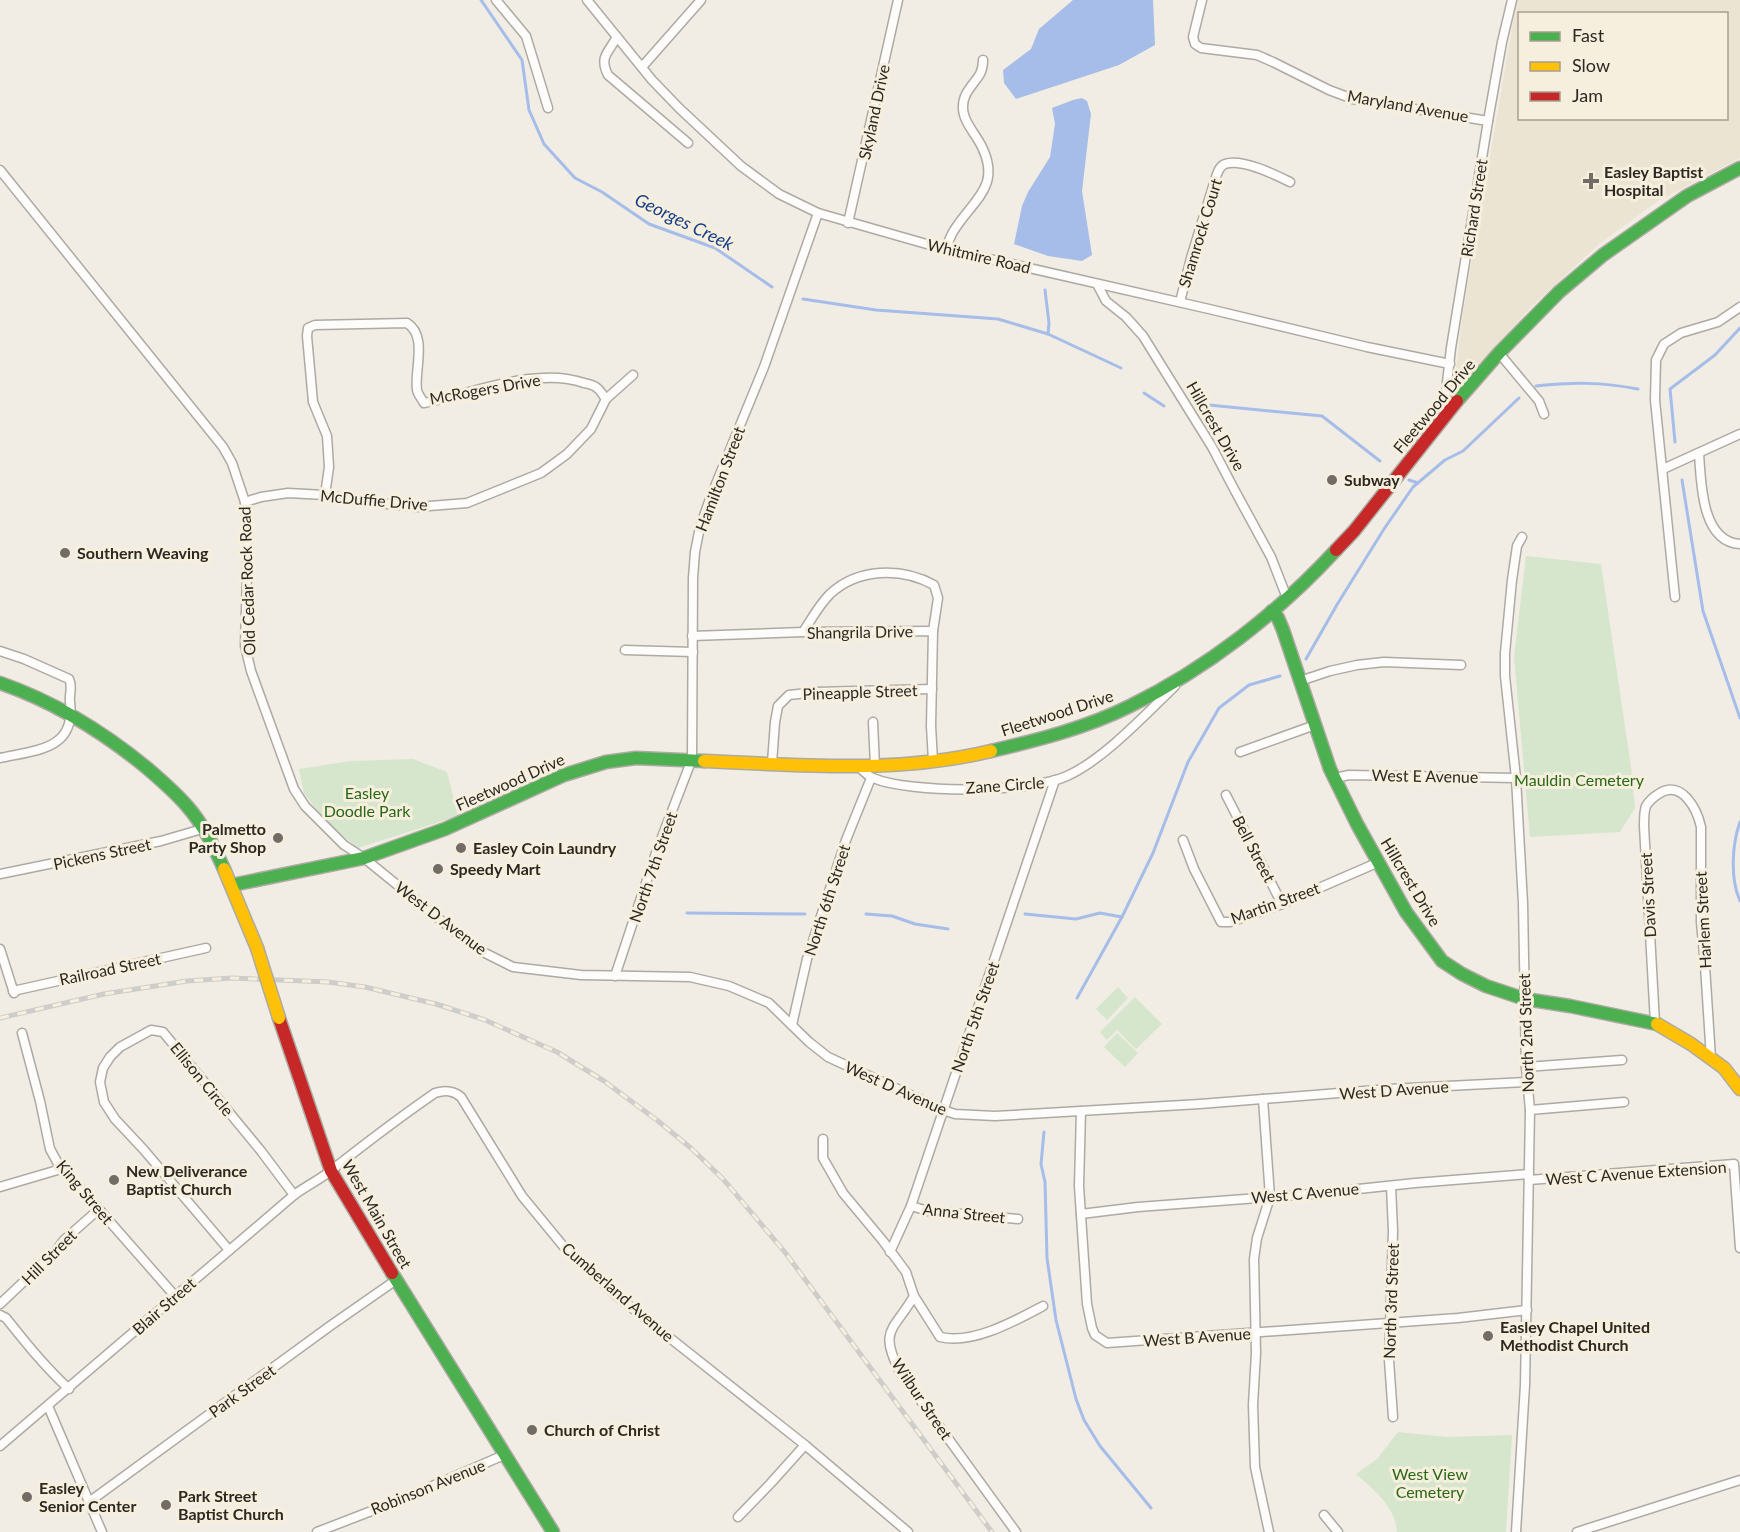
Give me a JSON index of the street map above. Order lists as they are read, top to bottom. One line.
{"streets":{"street":["Maryland Avenue","Skyland Drive","Richard Street","Shamrock Court","Whitmire Road","McRogers Drive","Fleetwood Drive","Hillcrest Drive","Hamilton Street","McDuffie Drive","Old Cedar Rock Road","Shangrila Drive","Pineapple Street","West E Avenue","Zane Circle","Bell Street","Pickens Street","North 7th Street","Davis Street","North 6th Street","Martin Street","West D Avenue","Harlem Street","Railroad Street","North 5th Street","North 2nd Street","Ellison Circle","West C Avenue Extension","King Street","West C Avenue","Anna Street","West Main Street","Hill Street","Cumberland Avenue","North 3rd Street","Blair Street","West B Avenue","Park Street","Wilbur Street","Robinson Avenue"]},"crossings":[["Maryland Avenue","Richard Street"],["Skyland Drive","Whitmire Road"],["Richard Street","Whitmire Road"],["Richard Street","Fleetwood Drive"],["Shamrock Court","Whitmire Road"],["Whitmire Road","Hillcrest Drive"],["Whitmire Road","Hamilton Street"],["McRogers Drive","McDuffie Drive"],["Fleetwood Drive","Hillcrest Drive"],["Fleetwood Drive","Hamilton Street"],["Fleetwood Drive","Old Cedar Rock Road"],["Fleetwood Drive","Shangrila Drive"],["Fleetwood Drive","Pineapple Street"],["Fleetwood Drive","Zane Circle"],["Fleetwood Drive","North 7th Street"],["Fleetwood Drive","North 6th Street"],["Fleetwood Drive","West D Avenue"],["Fleetwood Drive","West Main Street"],["Hillcrest Drive","West E Avenue"],["Hillcrest Drive","Davis Street"],["Hillcrest Drive","Martin Street"],["Hillcrest Drive","Harlem Street"],["Hillcrest Drive","North 2nd Street"],["Hamilton Street","Shangrila Drive"],["Hamilton Street","North 7th Street"],["McDuffie Drive","Old Cedar Rock Road"],["Old Cedar Rock Road","West D Avenue"],["Shangrila Drive","Pineapple Street"],["West E Avenue","North 2nd Street"],["Zane Circle","North 6th Street"],["Zane Circle","North 5th Street"],["Bell Street","Martin Street"],["Pickens Street","West Main Street"],["North 7th Street","West D Avenue"],["Davis Street","Harlem Street"],["North 6th Street","West D Avenue"],["West D Avenue","North 5th Street"],["West D Avenue","North 2nd Street"],["West D Avenue","West B Avenue"],["North 5th Street","Anna Street"],["North 2nd Street","West C Avenue Extension"],["North 2nd Street","West C Avenue"],["North 2nd Street","West B Avenue"],["Ellison Circle","Blair Street"],["West C Avenue Extension","West C Avenue"],["King Street","Hill Street"],["King Street","Blair Street"],["West C Avenue","North 3rd Street"],["West C Avenue","West B Avenue"],["West Main Street","Cumberland Avenue"],["West Main Street","Blair Street"],["West Main Street","Park Street"],["West Main Street","Robinson Avenue"],["Cumberland Avenue","Blair Street"],["North 3rd Street","West B Avenue"]],"water":["Georges Creek"],"parks":["Mauldin Cemetery","Easley Doodle Park","West View Cemetery"],"places":{"health":["Easley Baptist Hospital"],"other":["Subway","Southern Weaving","Palmetto Party Shop","Easley Coin Laundry","Speedy Mart","New Deliverance Baptist Church","Easley Chapel United Methodist Church","Church of Christ","Easley Senior Center","Park Street Baptist Church"]},"legend":["Fast","Slow","Jam"]}
